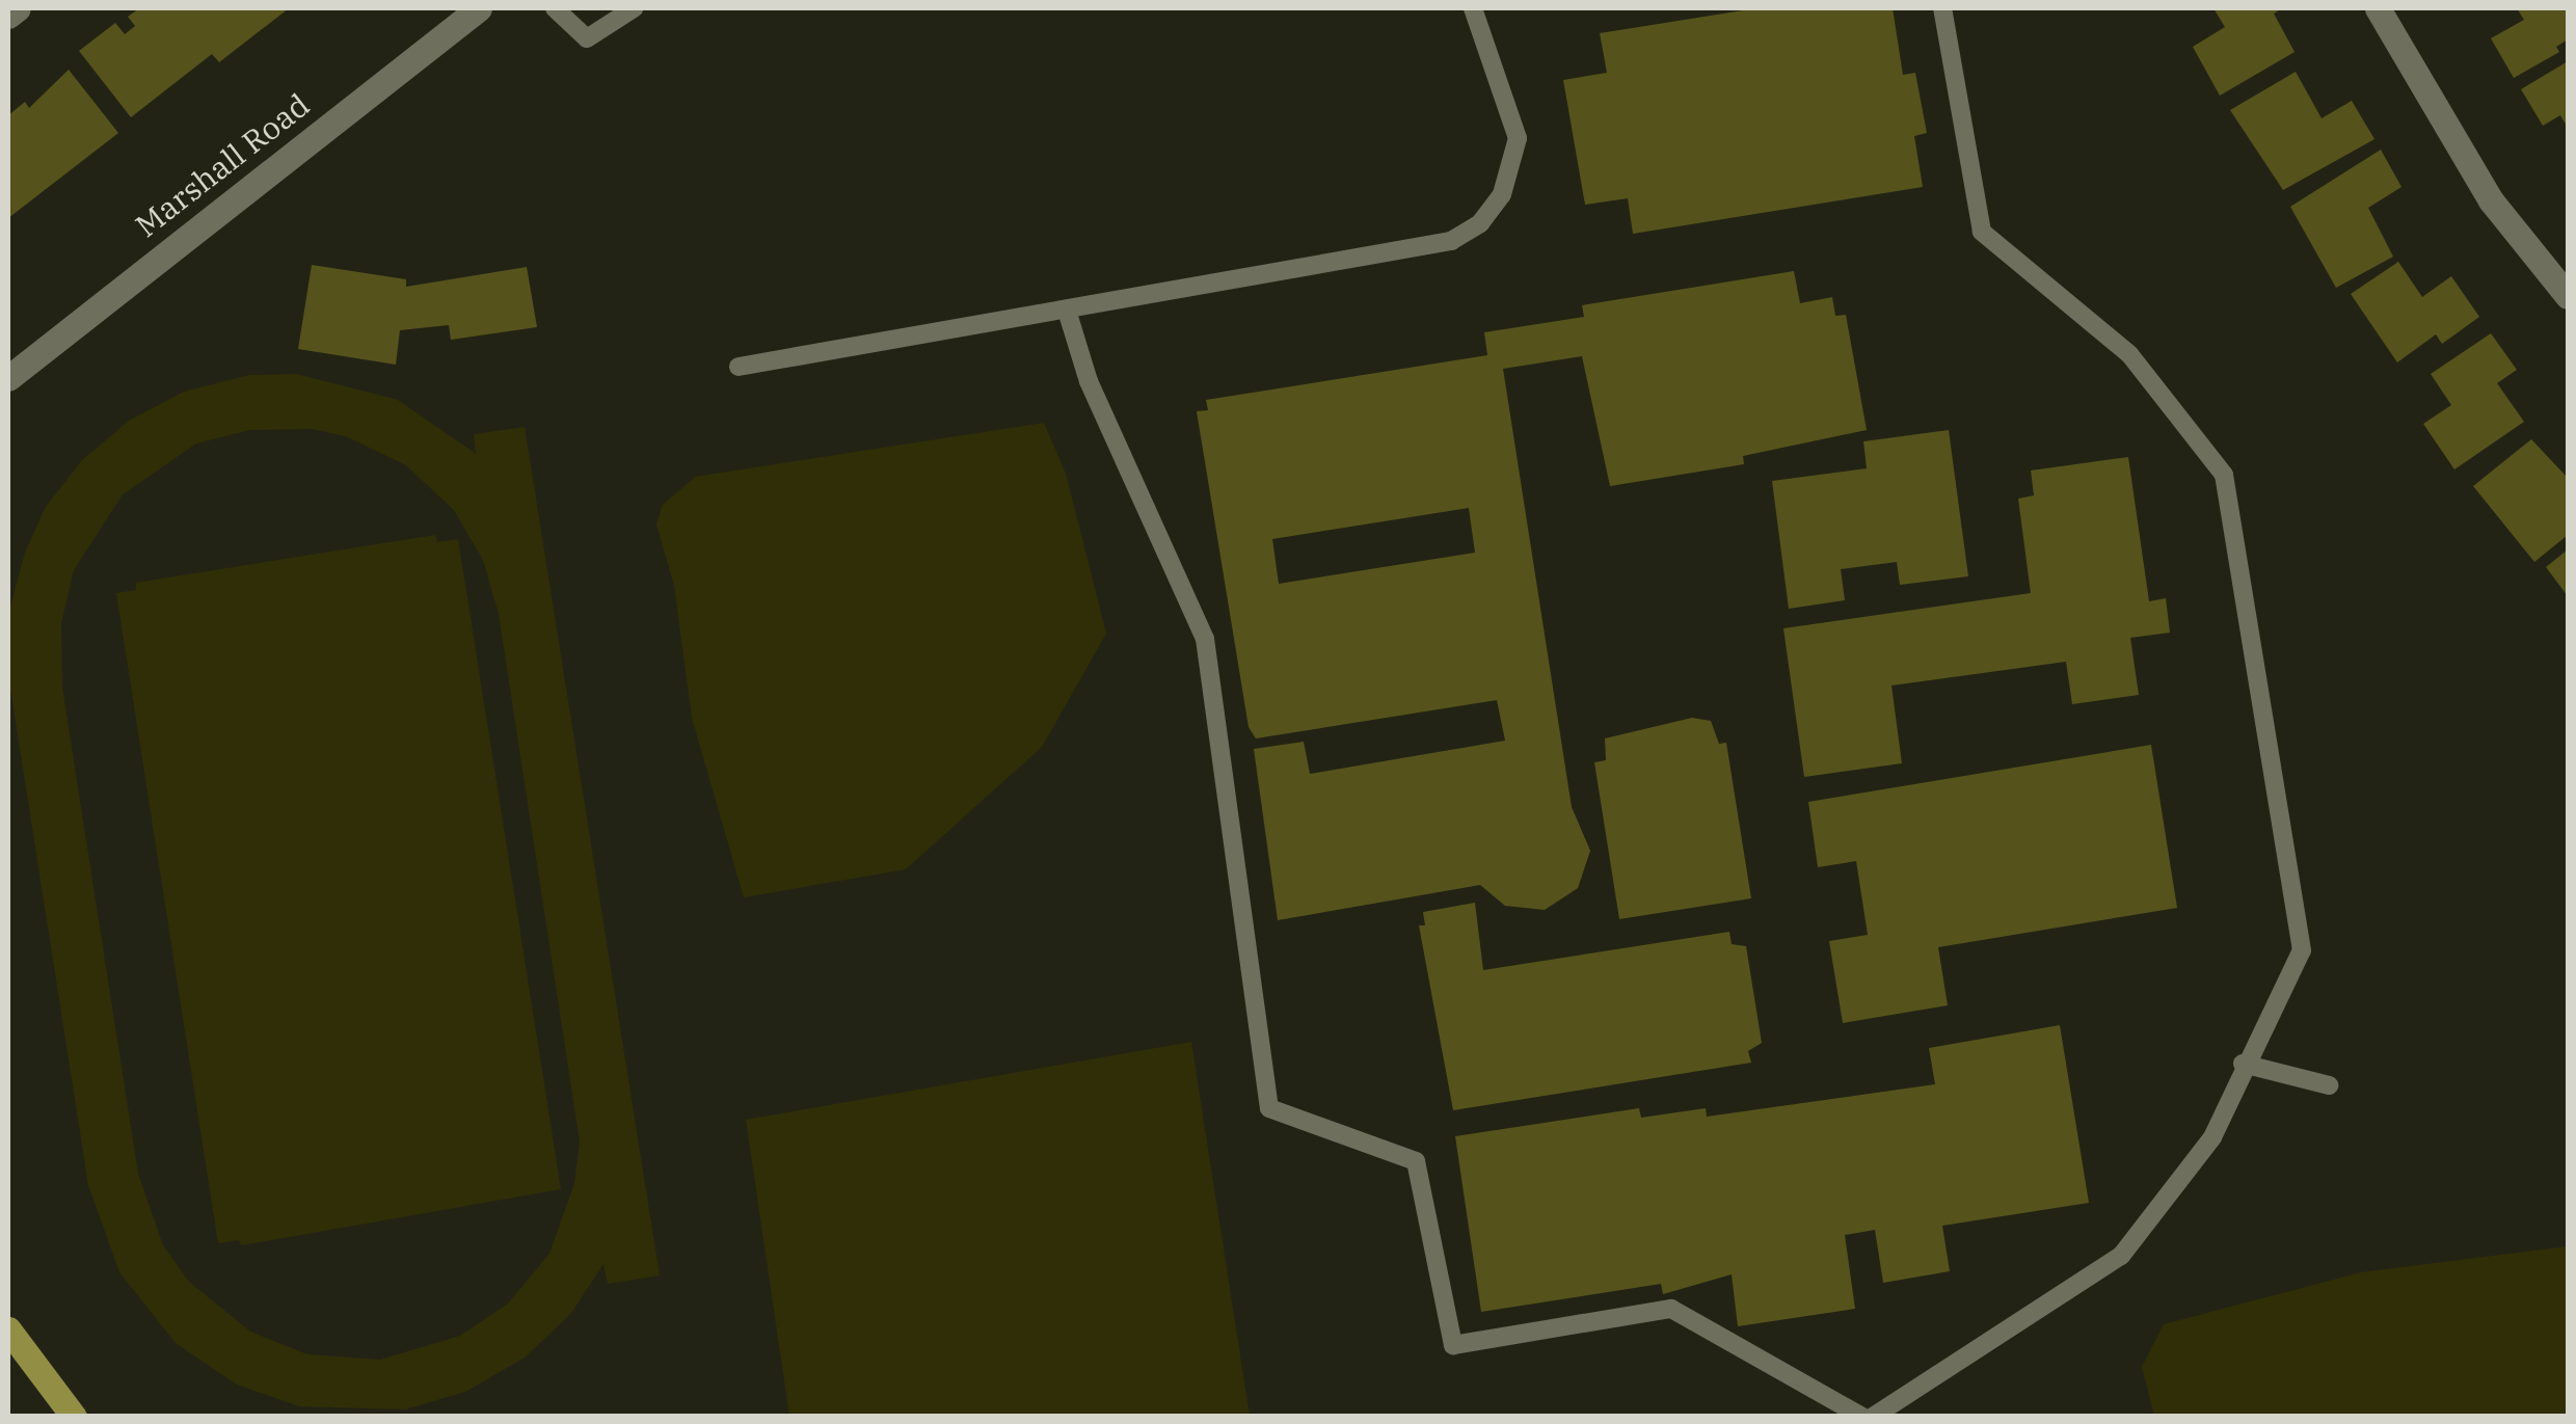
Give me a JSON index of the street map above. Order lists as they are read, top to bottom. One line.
{"streets":{"street":["Marshall Road"]}}
